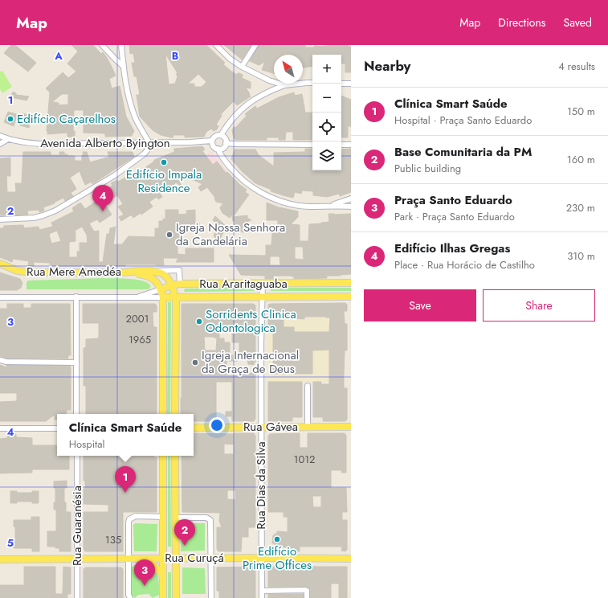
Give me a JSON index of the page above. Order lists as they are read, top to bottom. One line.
{"streets":{"main road":["Rua Mere Amedéa","Rua Araritaguaba","Rua Gávea","Rua Curuçá"],"street":["Avenida Alberto Byington","Rua Dias da Silva","Rua Guaranésia"]},"crossings":[["Rua Mere Amedéa","Rua Araritaguaba"],["Rua Araritaguaba","Rua Dias da Silva"],["Rua Gávea","Rua Dias da Silva"],["Rua Dias da Silva","Rua Curuçá"],["Rua Guaranésia","Rua Curuçá"]],"places":["Edifício Caçarelhos","Edifício Impala Residence","Igreja Nossa Senhora da Candelária","Sorridents Clinica Odontologica","Igreja Internacional da Graça de Deus","Edifício Prime Offices"],"house_numbers":["2001","1965","1012","135"],"north":"top left","page":{"header":"Map","nav":["Map","Directions","Saved"],"heading":["Nearby","4 results"],"map_buttons":["+","−"],"list":[{"mark":"1","name":"Clínica Smart Saúde","note":"Hospital · Praça Santo Eduardo","value":"150 m"},{"mark":"2","name":"Base Comunitaria da PM","note":"Public building","value":"160 m"},{"mark":"3","name":"Praça Santo Eduardo","note":"Park · Praça Santo Eduardo","value":"230 m"},{"mark":"4","name":"Edifício Ilhas Gregas","note":"Place · Rua Horácio de Castilho","value":"310 m"}],"pins":["4","1","2","3"],"buttons":["Save","Share"],"popup":["Clínica Smart Saúde","Hospital"]},"grid":{"columns":["A","B"],"rows":["1","2","3","4","5"]}}
